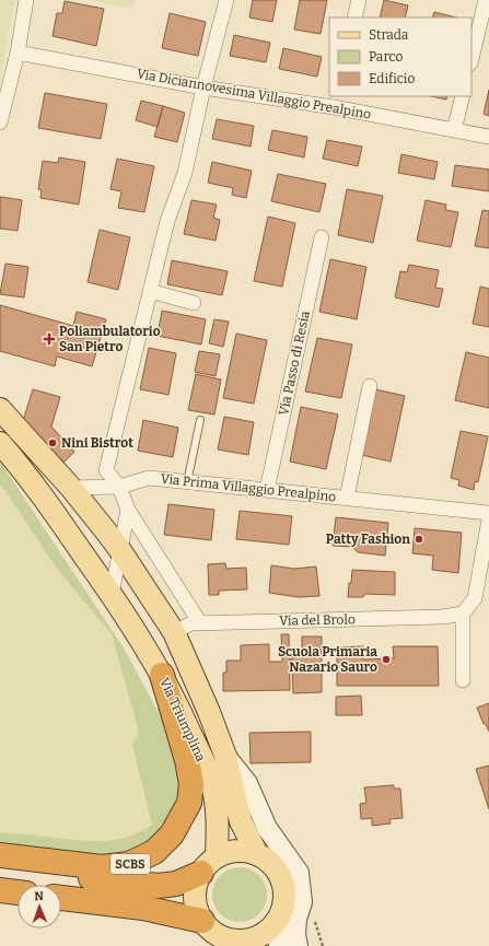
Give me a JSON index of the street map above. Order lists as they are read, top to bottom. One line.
{"streets":{"highway":["SCBS"],"main road":["Via Triumplina"],"street":["Via Diciannovesima Villaggio Prealpino","Via Passo di Resia","Via Prima Villaggio Prealpino","Via del Brolo"]},"crossings":[["Via Passo di Resia","Via Prima Villaggio Prealpino"],["Via Prima Villaggio Prealpino","Via Triumplina"],["Via del Brolo","Via Triumplina"],["Via Triumplina","SCBS"]],"places":{"health":["Poliambulatorio San Pietro"],"other":["Nini Bistrot","Patty Fashion","Scuola Primaria Nazario Sauro"]},"legend":["Strada","Parco","Edificio"],"north":"top"}
